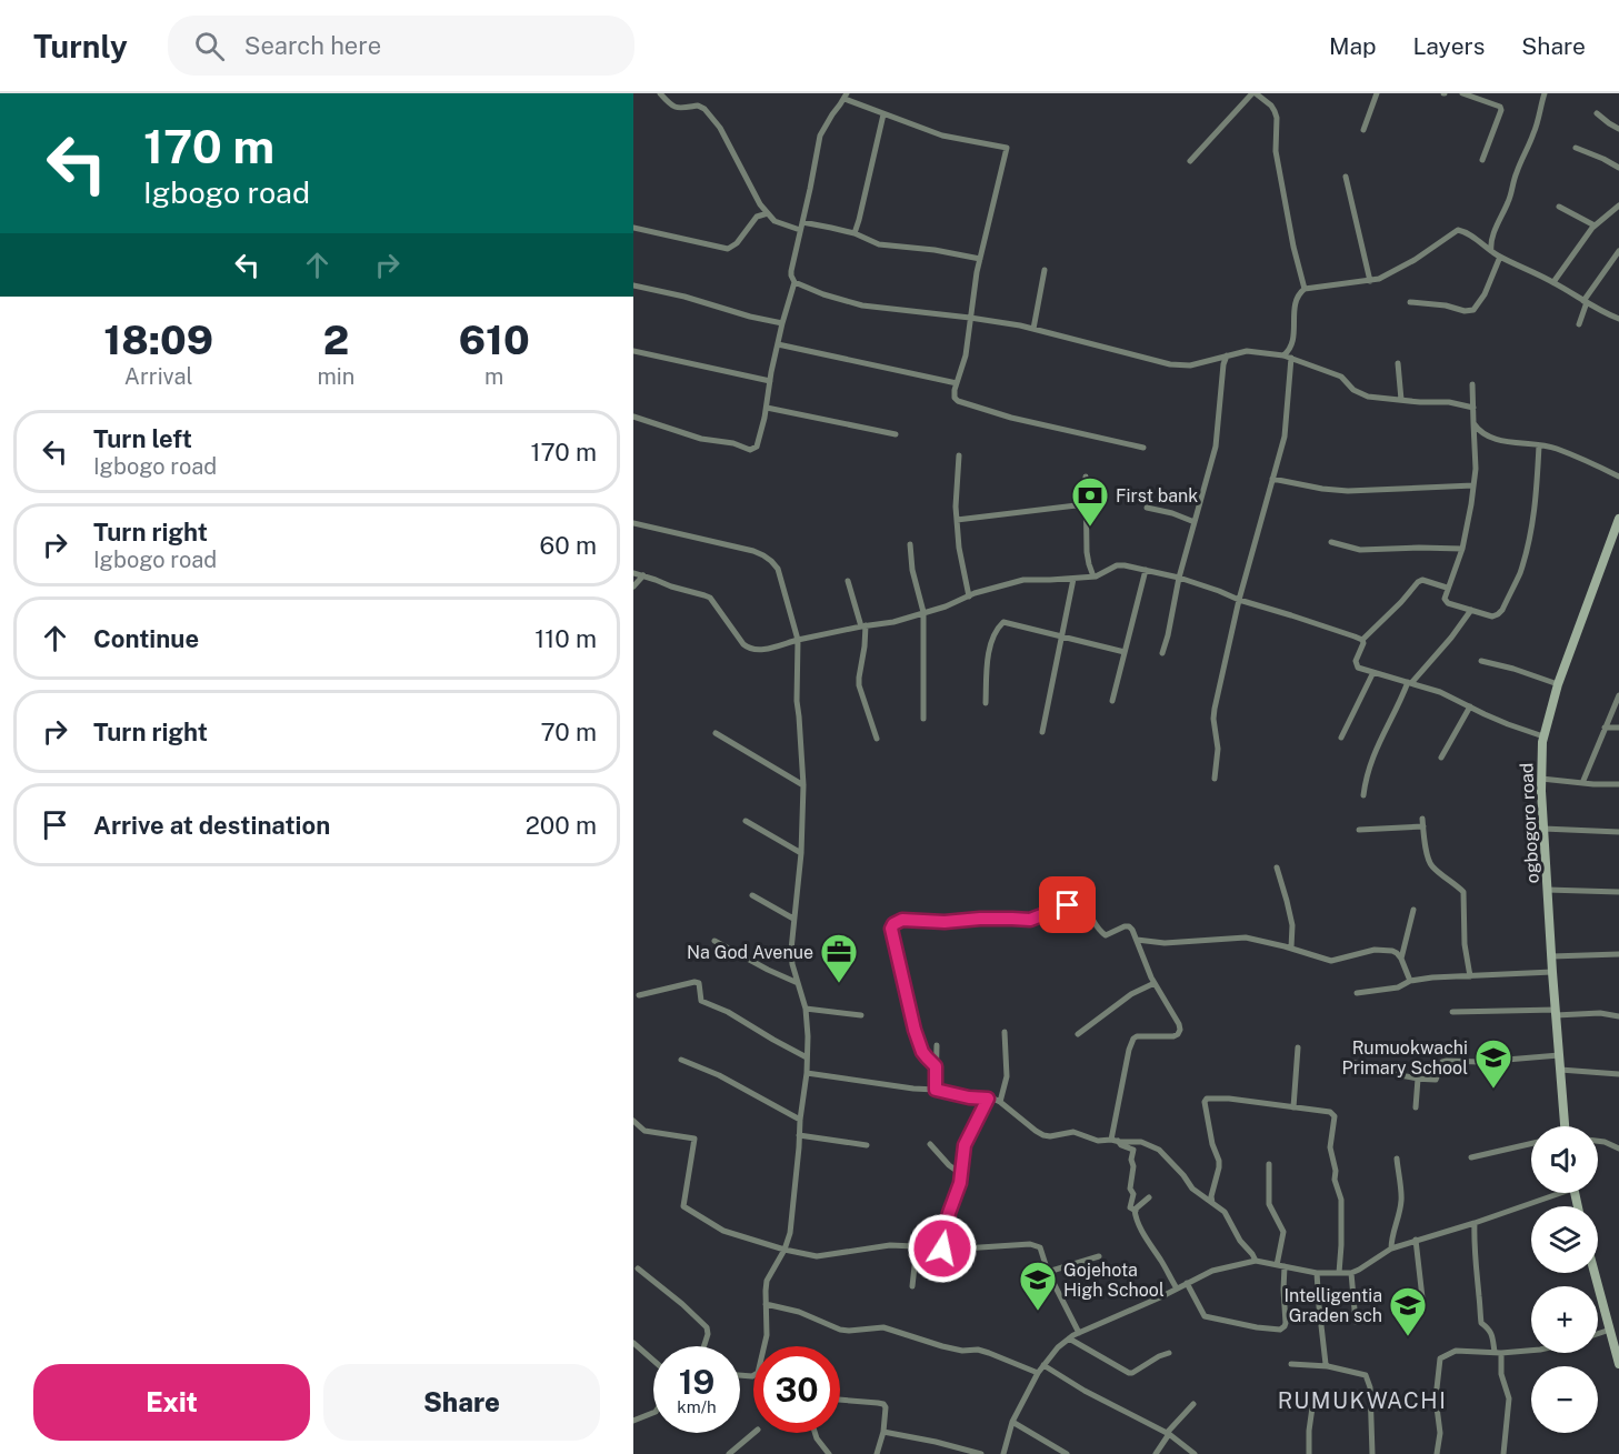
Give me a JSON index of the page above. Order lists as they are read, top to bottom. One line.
{"streets":{"street":["ogbogoro road"]},"districts":["RUMUKWACHI"],"places":{"bank":["First bank"],"office":["Na God Avenue"],"school or university":["Rumuokwachi Primary School","Gojehota High School","Intelligentia Graden sch"]},"page":{"header":"Turnly","search":"Search here","nav":["Map","Layers","Share"],"turn":["170 m","Igbogo road"],"eta":["18:09","Arrival","2","min","610","m"],"list":[{"name":"Turn left","note":"Igbogo road","value":"170 m"},{"name":"Turn right","note":"Igbogo road","value":"60 m"},{"name":"Continue","value":"110 m"},{"name":"Turn right","value":"70 m"},{"name":"Arrive at destination","value":"200 m"}],"map_buttons":["+","−"],"speed":"19 km/h","limit":"30","buttons":["Exit","Share"]}}
